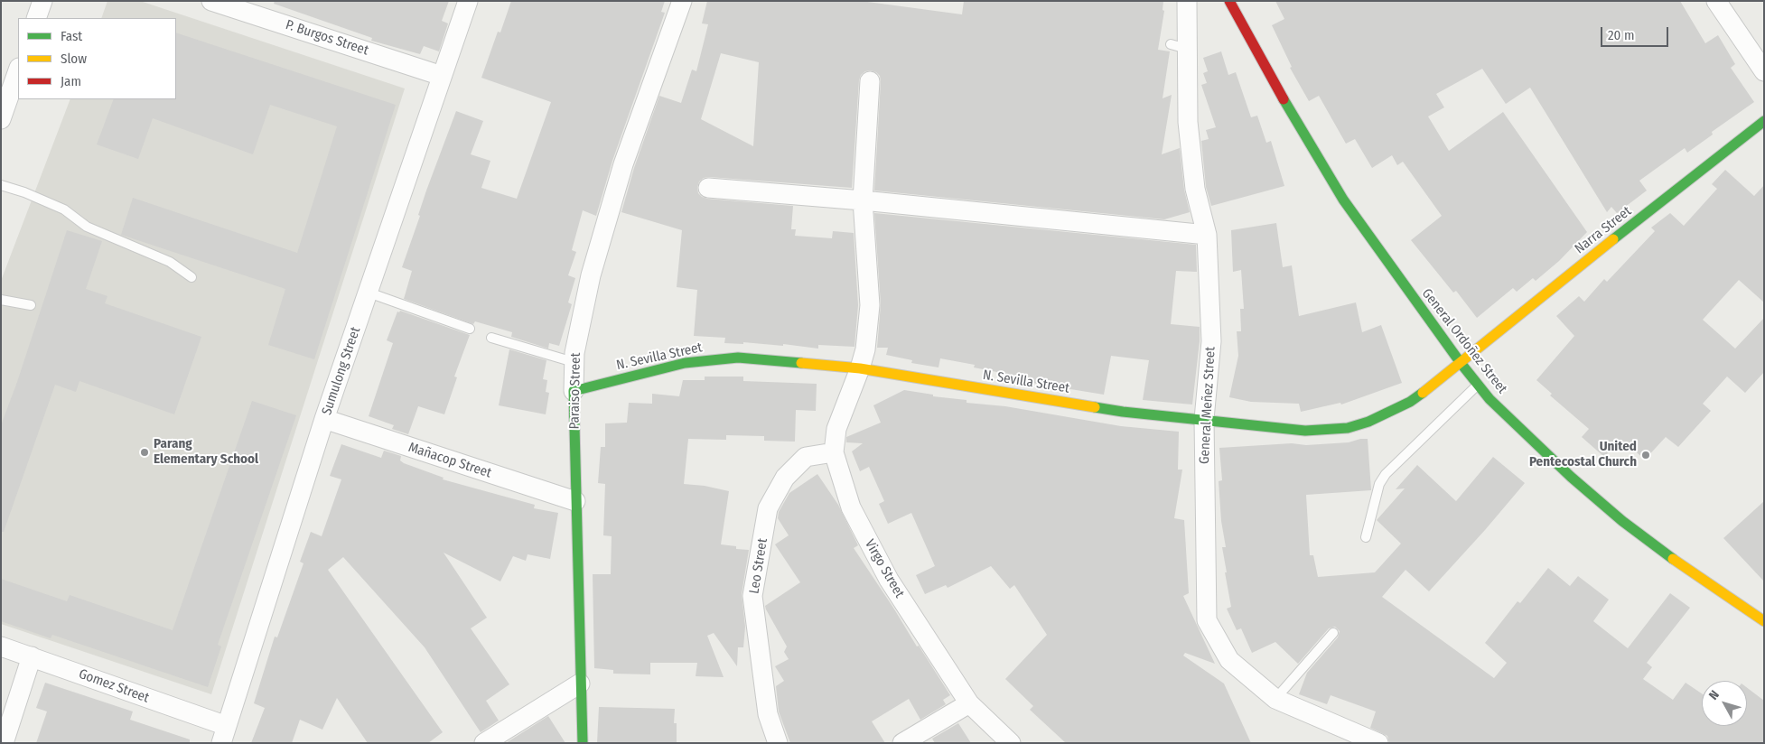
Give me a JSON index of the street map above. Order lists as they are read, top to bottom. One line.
{"streets":{"street":["P. Burgos Street","Narra Street","General Ordoñez Street","N. Sevilla Street","Sumulong Street","Paraiso Street","General Meñez Street","Mañacop Street","Leo Street","Virgo Street","Gomez Street"]},"crossings":[["P. Burgos Street","Sumulong Street"],["Narra Street","General Ordoñez Street"],["Narra Street","N. Sevilla Street"],["General Ordoñez Street","N. Sevilla Street"],["N. Sevilla Street","Paraiso Street"],["N. Sevilla Street","General Meñez Street"],["N. Sevilla Street","Virgo Street"],["Sumulong Street","Mañacop Street"],["Sumulong Street","Gomez Street"],["Paraiso Street","Mañacop Street"],["Leo Street","Virgo Street"]],"places":["Parang Elementary School","United Pentecostal Church"],"legend":["Fast","Slow","Jam"],"scale_bar":"20 m","north":"top left"}
